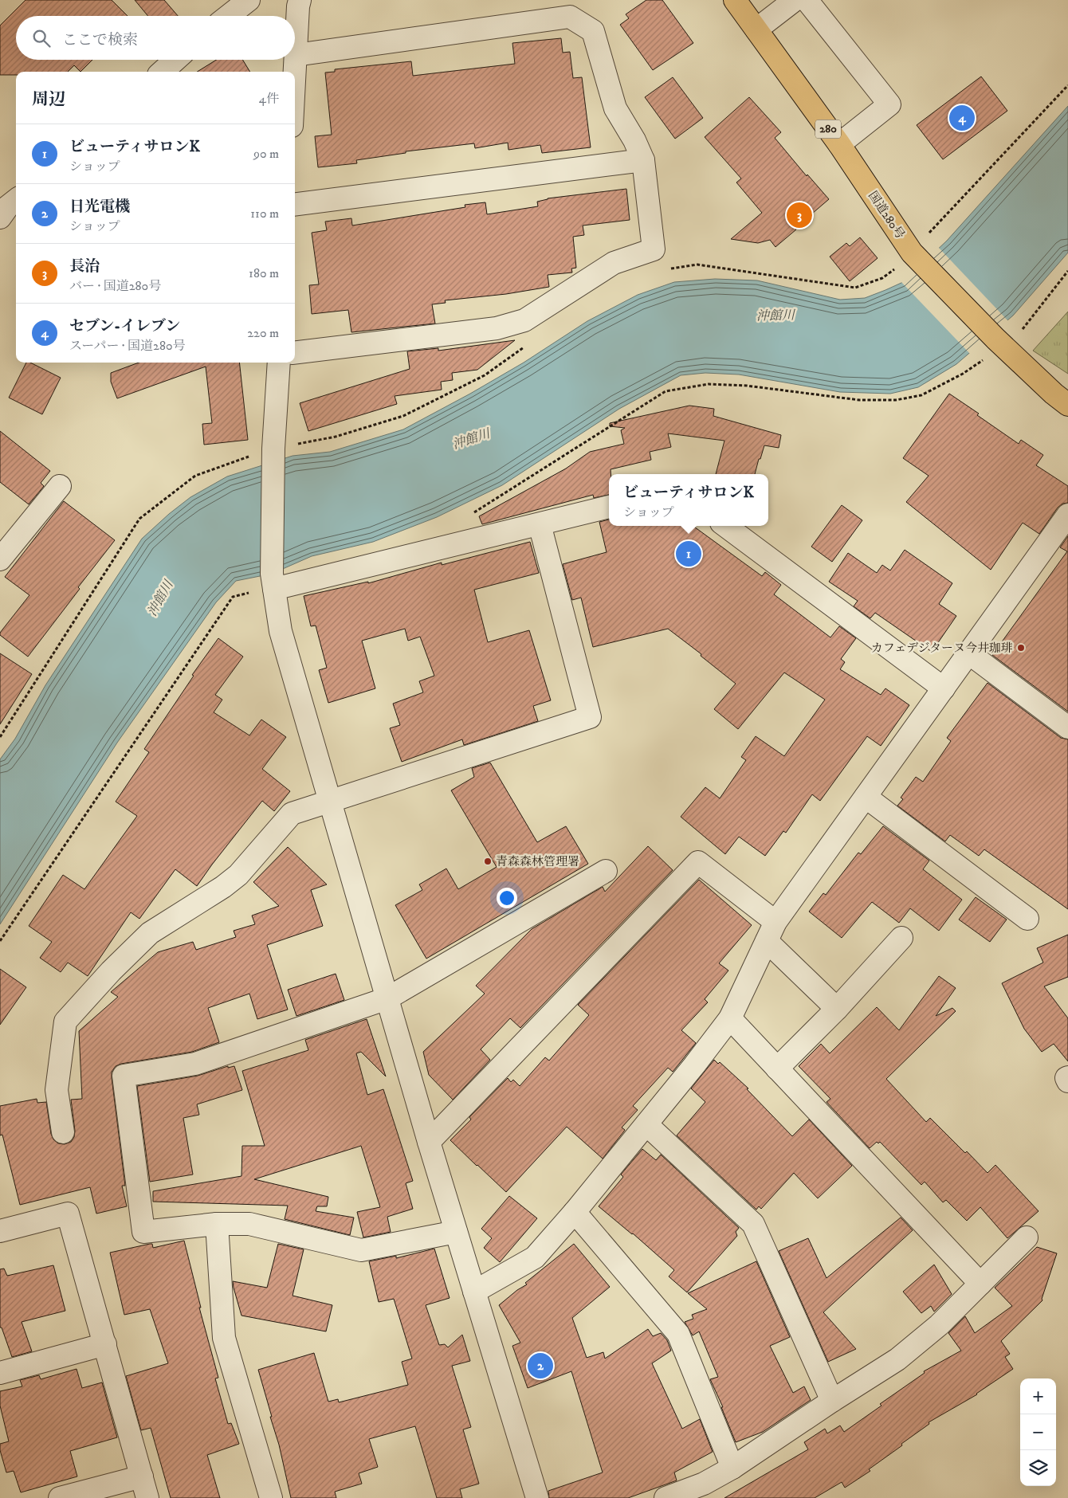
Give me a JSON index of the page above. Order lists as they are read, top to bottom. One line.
{"streets":{"highway":["280","国道280号"]},"water":["沖館川"],"places":["カフェデジターヌ今井珈琲","青森森林管理署"],"page":{"search":"ここで検索","heading":["周辺","4件"],"pins":["4","3","1","2"],"list":[{"mark":"1","name":"ビューティサロンK","note":"ショップ","value":"90 m"},{"mark":"2","name":"日光電機","note":"ショップ","value":"110 m"},{"mark":"3","name":"長治","note":"バー · 国道280号","value":"180 m"},{"mark":"4","name":"セブン-イレブン","note":"スーパー · 国道280号","value":"220 m"}],"popup":["ビューティサロンK","ショップ"],"map_buttons":["+","−"]}}
